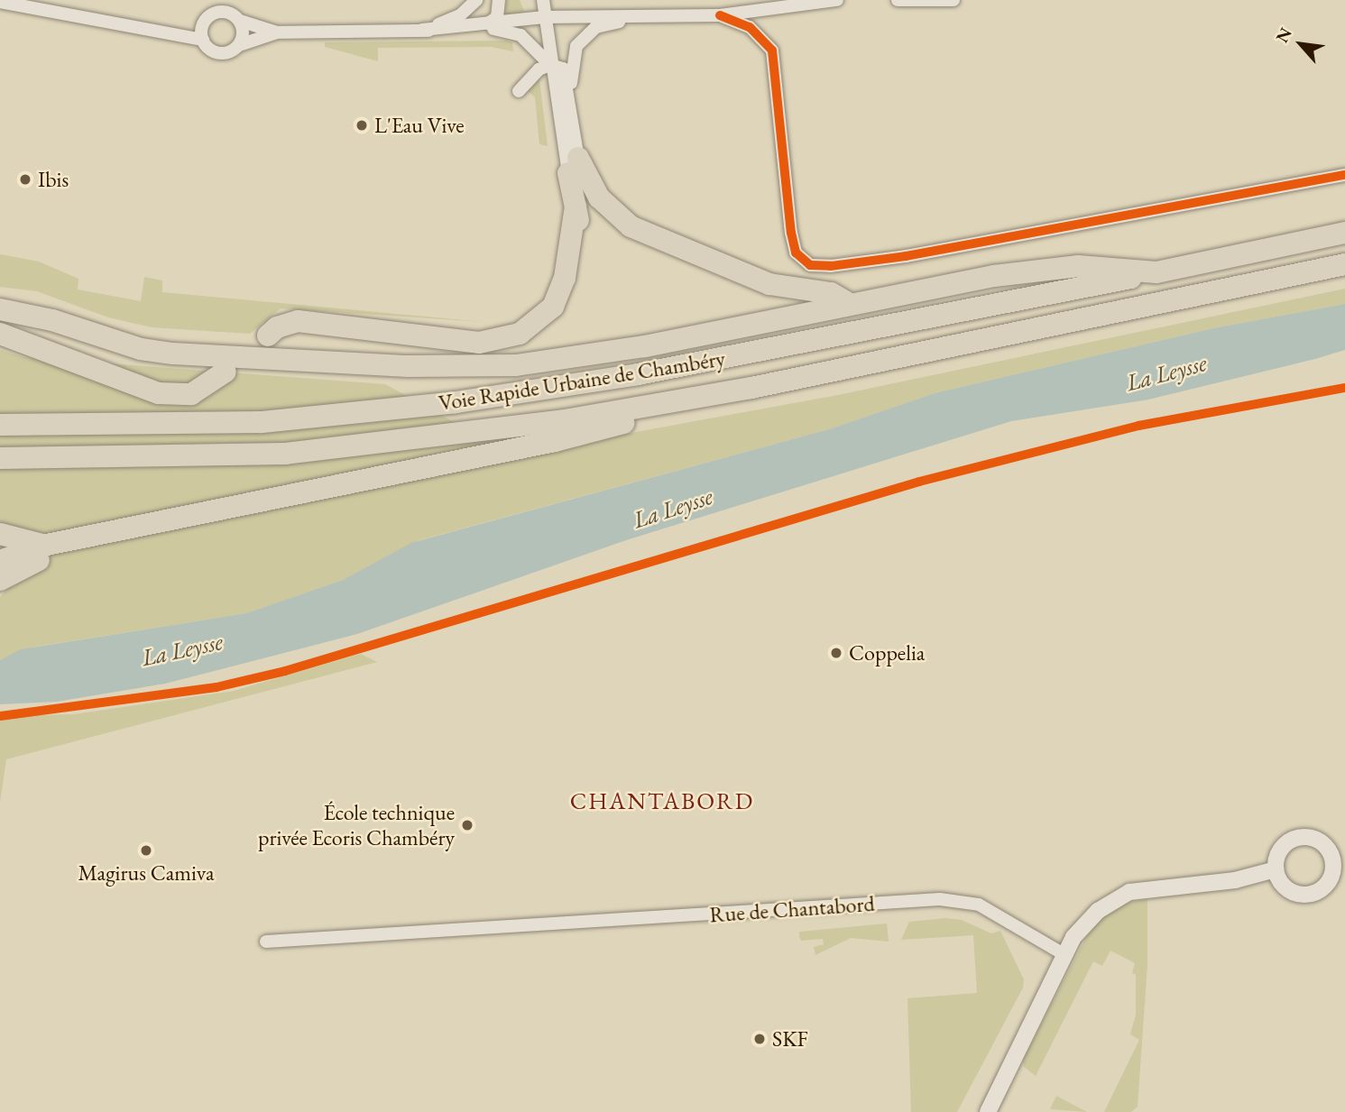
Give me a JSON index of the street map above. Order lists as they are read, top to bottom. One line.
{"streets":{"highway":["Voie Rapide Urbaine de Chambéry"],"street":["Rue de Chantabord"]},"districts":["CHANTABORD"],"water":["La Leysse"],"places":["L'Eau Vive","Ibis","Coppelia","École technique privée Ecoris Chambéry","Magirus Camiva","SKF"],"north":"top left"}
